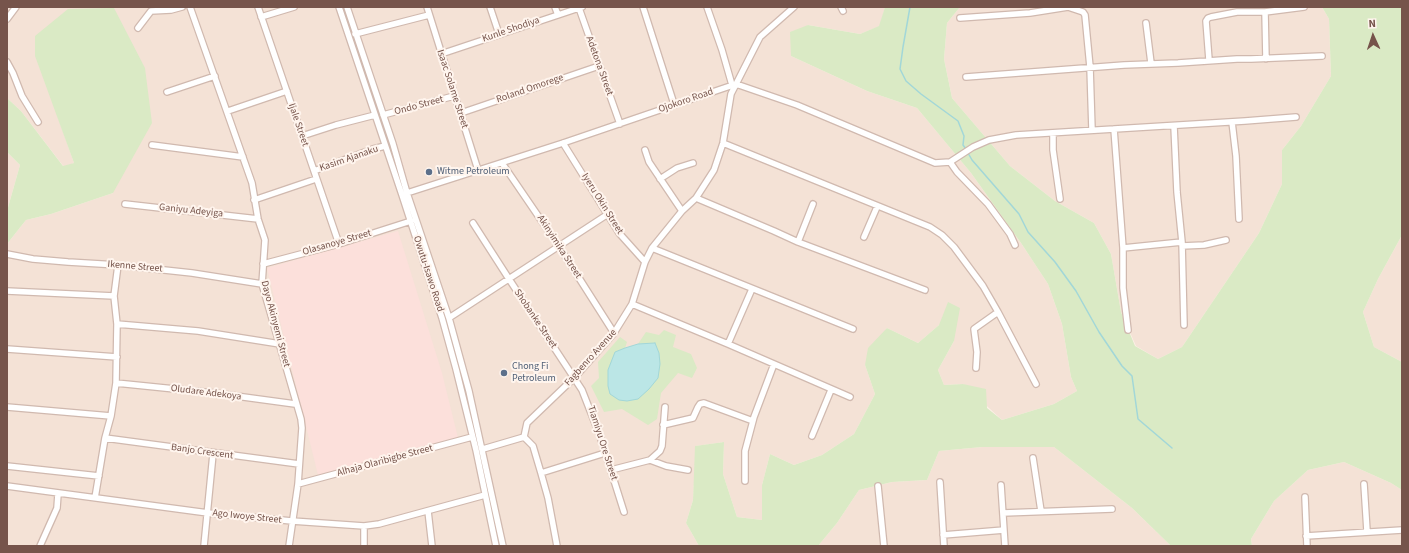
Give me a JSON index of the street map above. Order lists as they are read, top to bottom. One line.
{"streets":{"street":["Kunle Shodiya","Adetona Street","Isaac Solame Street","Roland Omorege","Ojokoro Road","Ondo Street","Ijale Street","Kasim Ajanaku","Iyeru Okin Street","Ganiyu Adeyiga","Olasanoye Street","Akinyimika Street","Ikenne Street","Owutu-Isawo Road","Shobanke Street","Dayo Akinyemi Street","Fagbenro Avenue","Oludare Adekoya","Tiamiyu Ore Street","Banjo Crescent","Alhaja Olaribigbe Street","Ago Iwoye Street"]},"crossings":[["Kunle Shodiya","Adetona Street"],["Kunle Shodiya","Isaac Solame Street"],["Adetona Street","Roland Omorege"],["Adetona Street","Ojokoro Road"],["Isaac Solame Street","Roland Omorege"],["Isaac Solame Street","Ojokoro Road"],["Isaac Solame Street","Ondo Street"],["Ojokoro Road","Iyeru Okin Street"],["Ojokoro Road","Akinyimika Street"],["Ojokoro Road","Owutu-Isawo Road"],["Ojokoro Road","Fagbenro Avenue"],["Ondo Street","Owutu-Isawo Road"],["Ijale Street","Kasim Ajanaku"],["Ijale Street","Olasanoye Street"],["Kasim Ajanaku","Owutu-Isawo Road"],["Iyeru Okin Street","Shobanke Street"],["Iyeru Okin Street","Fagbenro Avenue"],["Ganiyu Adeyiga","Dayo Akinyemi Street"],["Olasanoye Street","Owutu-Isawo Road"],["Olasanoye Street","Dayo Akinyemi Street"],["Akinyimika Street","Shobanke Street"],["Akinyimika Street","Fagbenro Avenue"],["Ikenne Street","Dayo Akinyemi Street"],["Owutu-Isawo Road","Shobanke Street"],["Owutu-Isawo Road","Alhaja Olaribigbe Street"],["Owutu-Isawo Road","Ago Iwoye Street"],["Shobanke Street","Fagbenro Avenue"],["Shobanke Street","Tiamiyu Ore Street"],["Dayo Akinyemi Street","Oludare Adekoya"],["Dayo Akinyemi Street","Banjo Crescent"],["Dayo Akinyemi Street","Alhaja Olaribigbe Street"],["Dayo Akinyemi Street","Ago Iwoye Street"],["Fagbenro Avenue","Tiamiyu Ore Street"]],"places":["Witme Petroleum","Chong Fi Petroleum"],"north":"top"}
